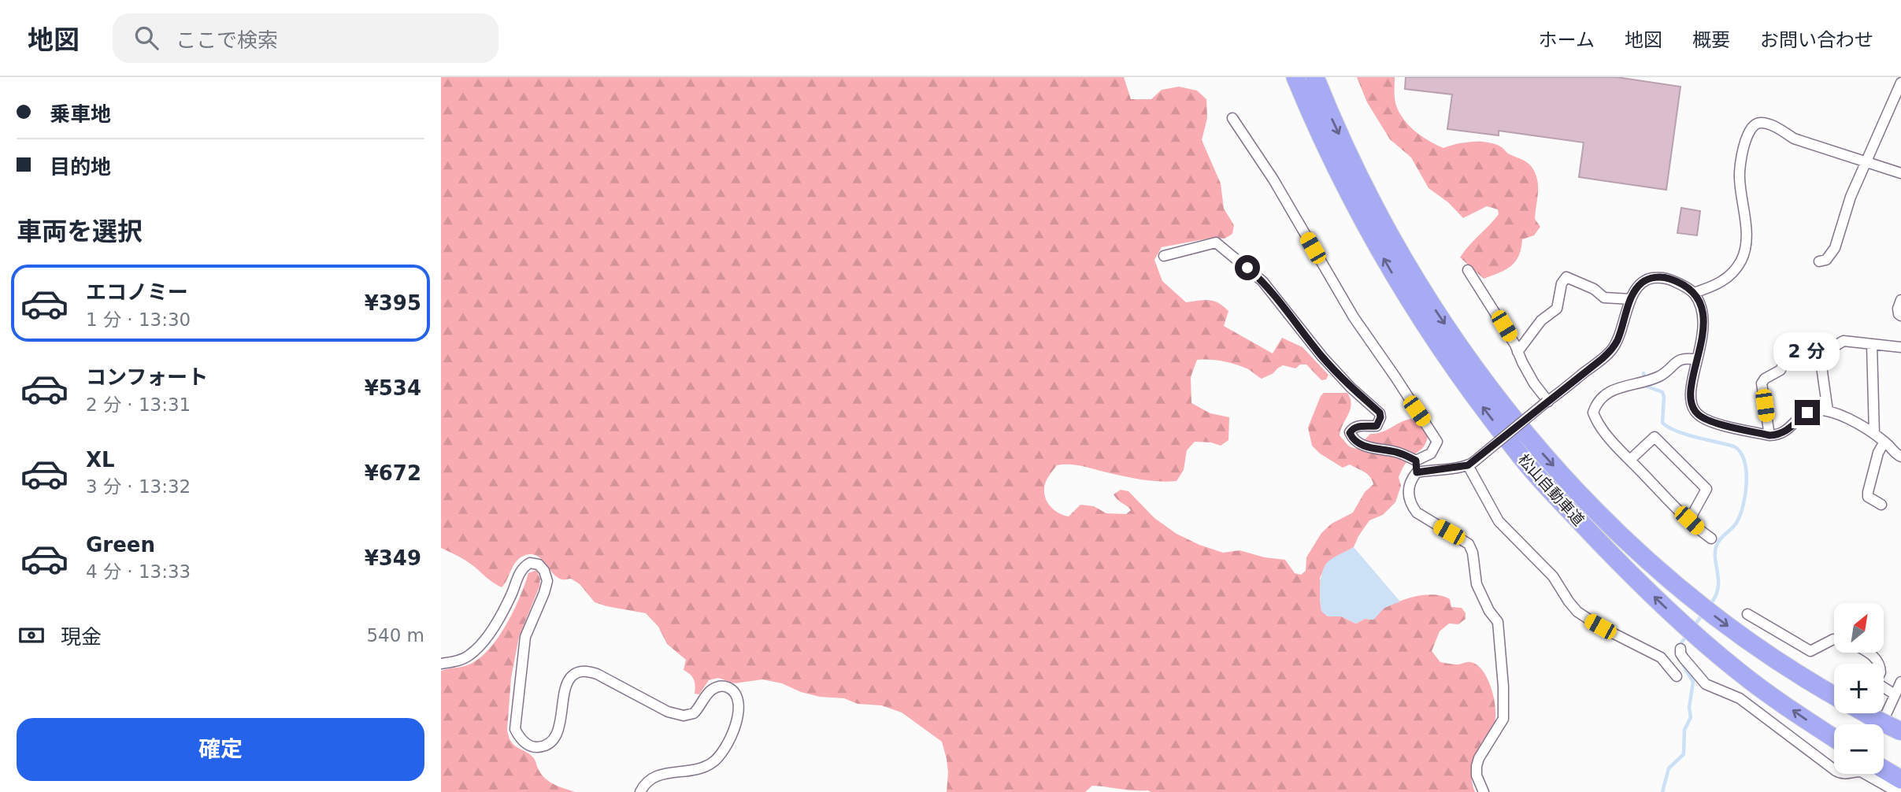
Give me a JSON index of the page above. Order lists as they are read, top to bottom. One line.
{"streets":{"highway":["松山自動車道"]},"north":"top right","page":{"header":"地図","search":"ここで検索","nav":["ホーム","地図","概要","お問い合わせ"],"banner":["乗車地","目的地"],"heading":"車両を選択","list":[{"name":"エコノミー","note":"1 分 · 13:30","value":"¥395"},{"name":"コンフォート","note":"2 分 · 13:31","value":"¥534"},{"name":"XL","note":"3 分 · 13:32","value":"¥672"},{"name":"Green","note":"4 分 · 13:33","value":"¥349"}],"bubble":"2 分","map_buttons":["+","−"],"pay":["現金","540 m"],"buttons":"確定"}}
